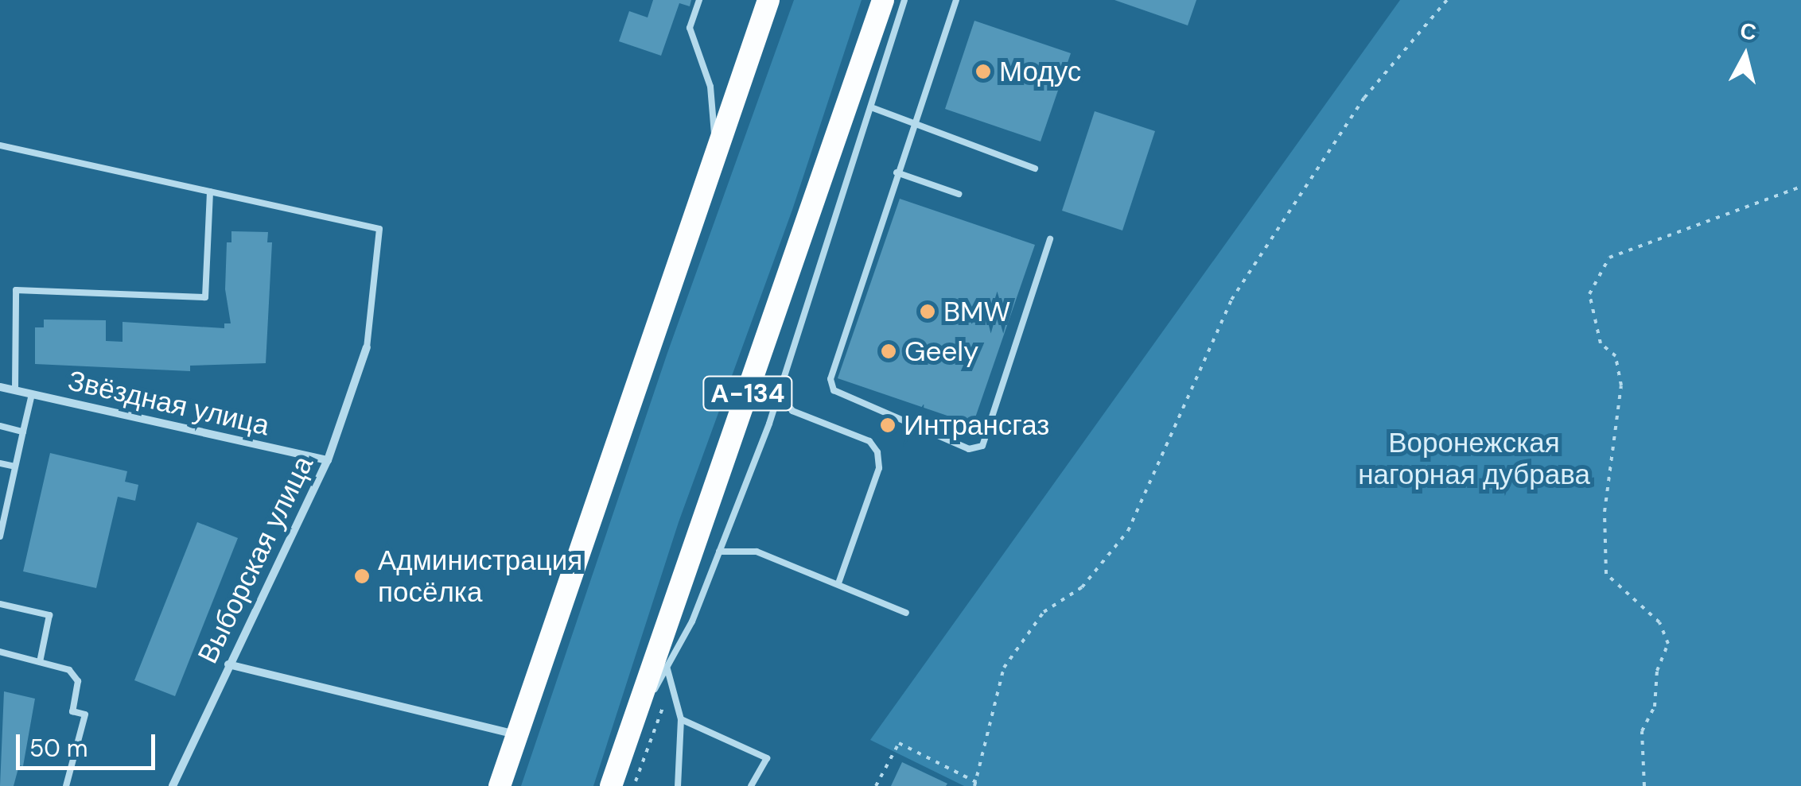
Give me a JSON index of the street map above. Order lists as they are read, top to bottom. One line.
{"streets":{"highway":["А-134"],"street":["Звёздная улица","Выборская улица"]},"crossings":[["Звёздная улица","Выборская улица"]],"parks":["Воронежская нагорная дубрава"],"places":["Модус","BMW","Geely","Интрансгаз","Администрация посёлка"],"scale_bar":"50 m","north":"top"}
